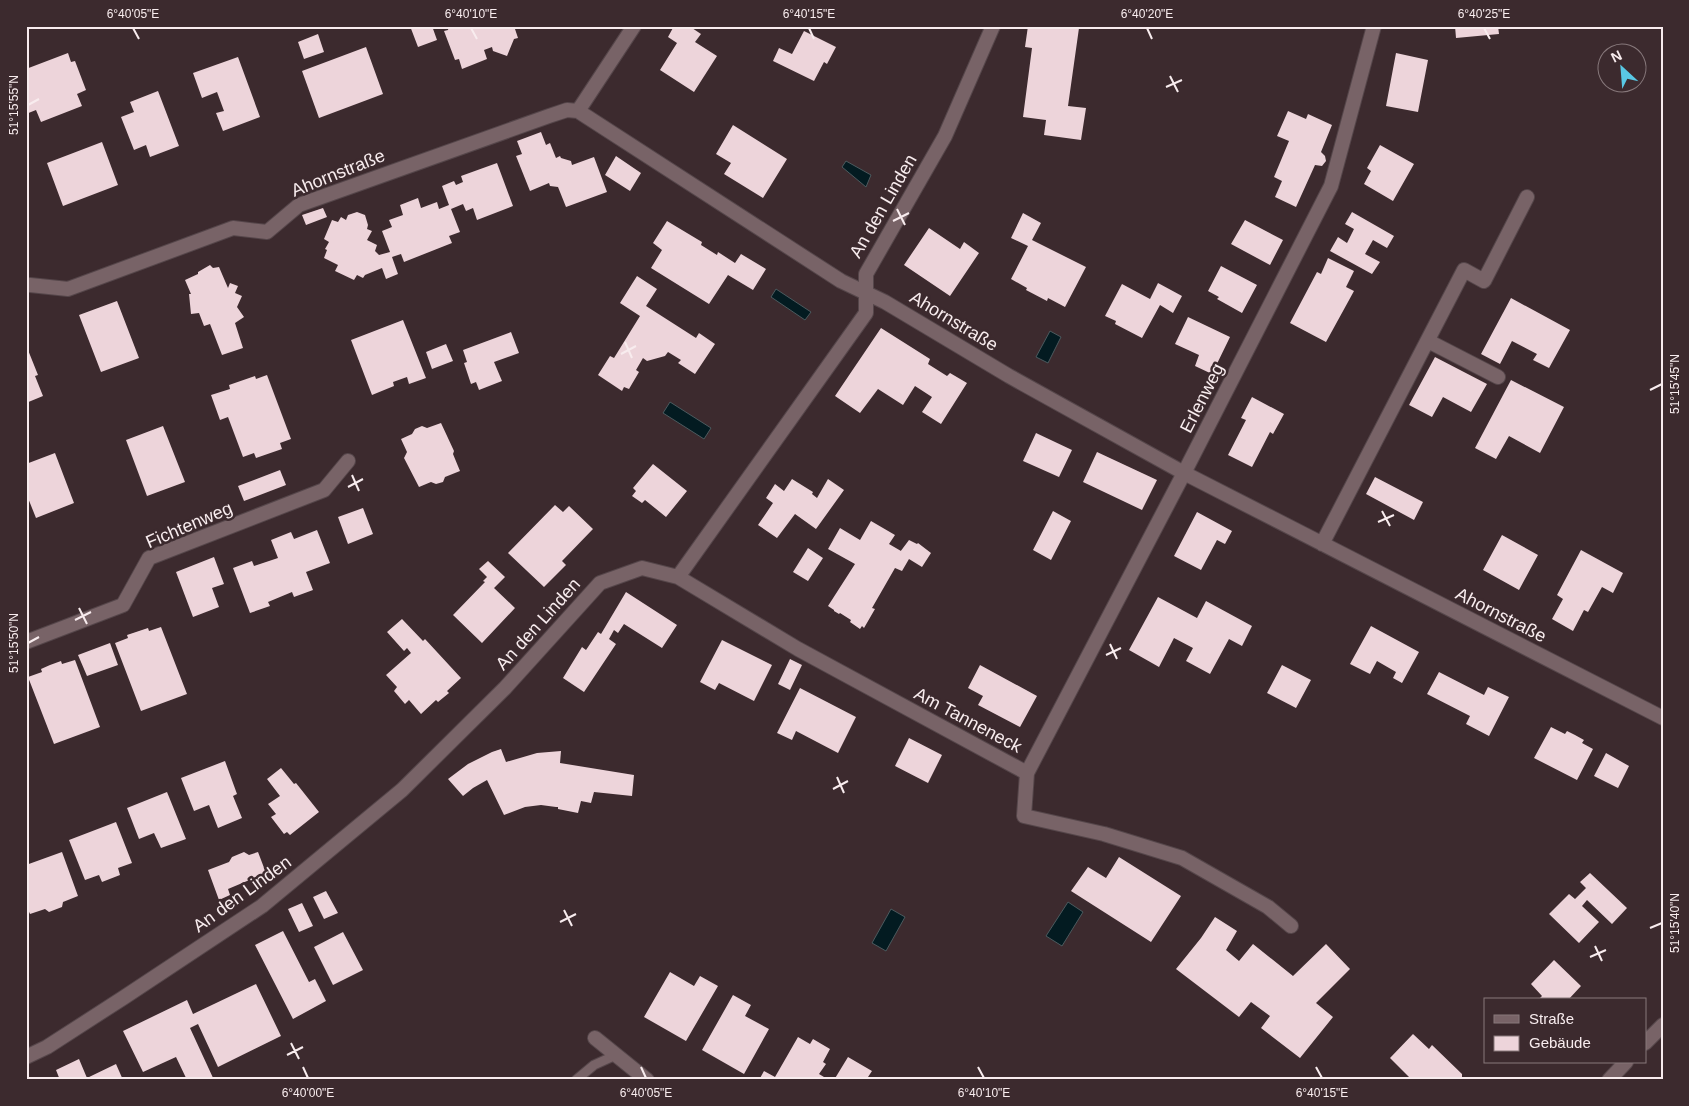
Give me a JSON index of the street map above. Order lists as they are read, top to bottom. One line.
{"streets":{"street":["Ahornstraße","An den Linden","Erlenweg","Fichtenweg","Am Tanneneck"]},"crossings":[["Ahornstraße","An den Linden"],["Ahornstraße","Erlenweg"],["An den Linden","Am Tanneneck"],["Erlenweg","Am Tanneneck"]],"legend":["Straße","Gebäude"],"north":"top left","coordinates":["6°40'05\"E","6°40'10\"E","6°40'15\"E","6°40'20\"E","6°40'25\"E","51°15'55\"N","51°15'45\"N","51°15'50\"N","51°15'40\"N","6°40'00\"E"]}
